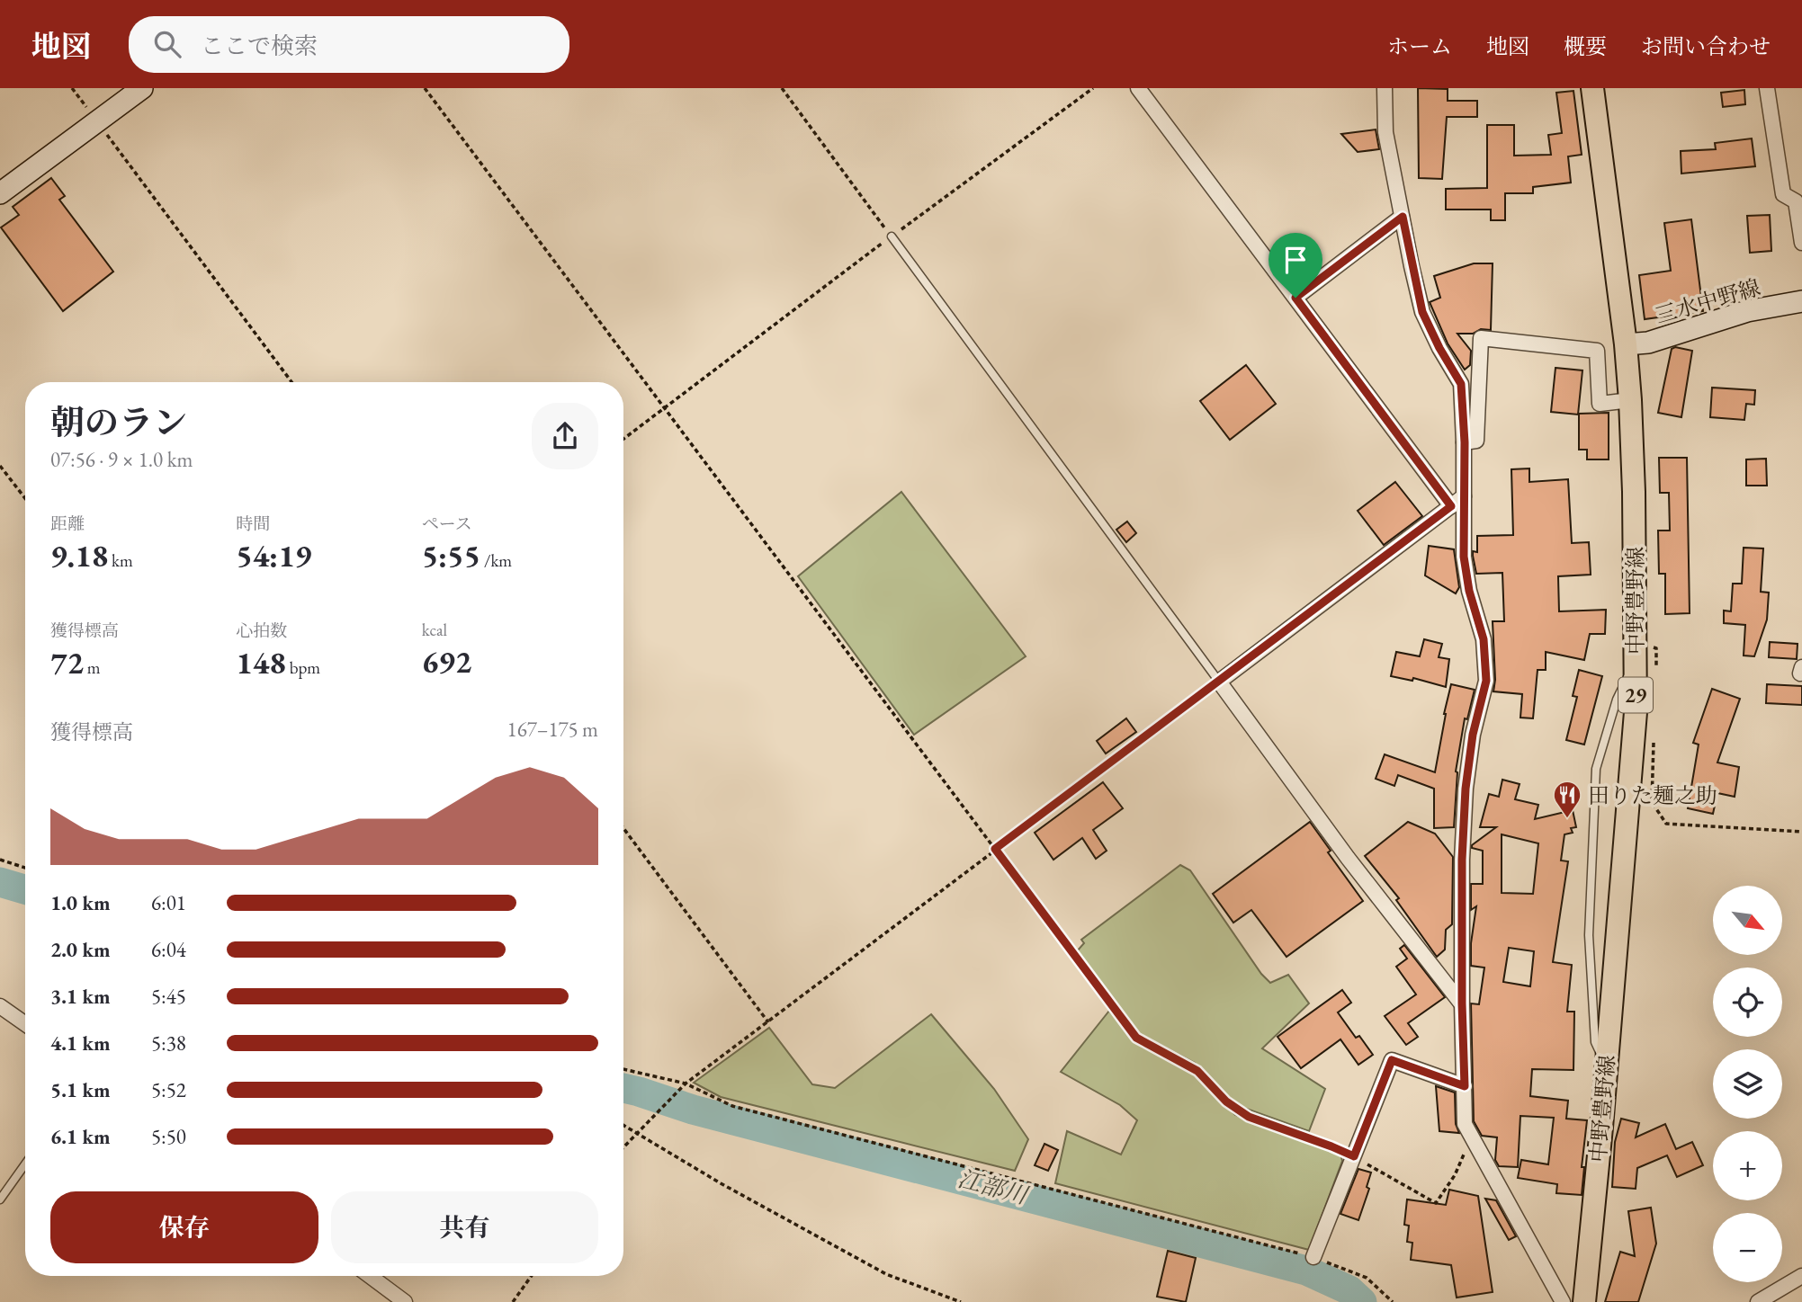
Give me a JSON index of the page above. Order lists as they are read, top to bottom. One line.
{"streets":{"main road":["三水中野線","中野豊野線","29"]},"crossings":[["三水中野線","中野豊野線"]],"water":["江部川"],"places":{"restaurant":["田りた麺之助"]},"north":"bottom right","page":{"header":"地図","search":"ここで検索","nav":["ホーム","地図","概要","お問い合わせ"],"heading":["朝のラン","07:56 · 9 × 1.0 km"],"stats":[["距離","9.18 km"],["時間","54:19"],["ペース","5:55 /km"],["獲得標高","72 m"],["心拍数","148 bpm"],["kcal","692"]],"chart":["獲得標高","167–175 m"],"list":[{"name":"1.0 km","note":"6:01"},{"name":"2.0 km","note":"6:04"},{"name":"3.1 km","note":"5:45"},{"name":"4.1 km","note":"5:38"},{"name":"5.1 km","note":"5:52"},{"name":"6.1 km","note":"5:50"}],"map_buttons":["+","−"],"buttons":["保存","共有"]}}
